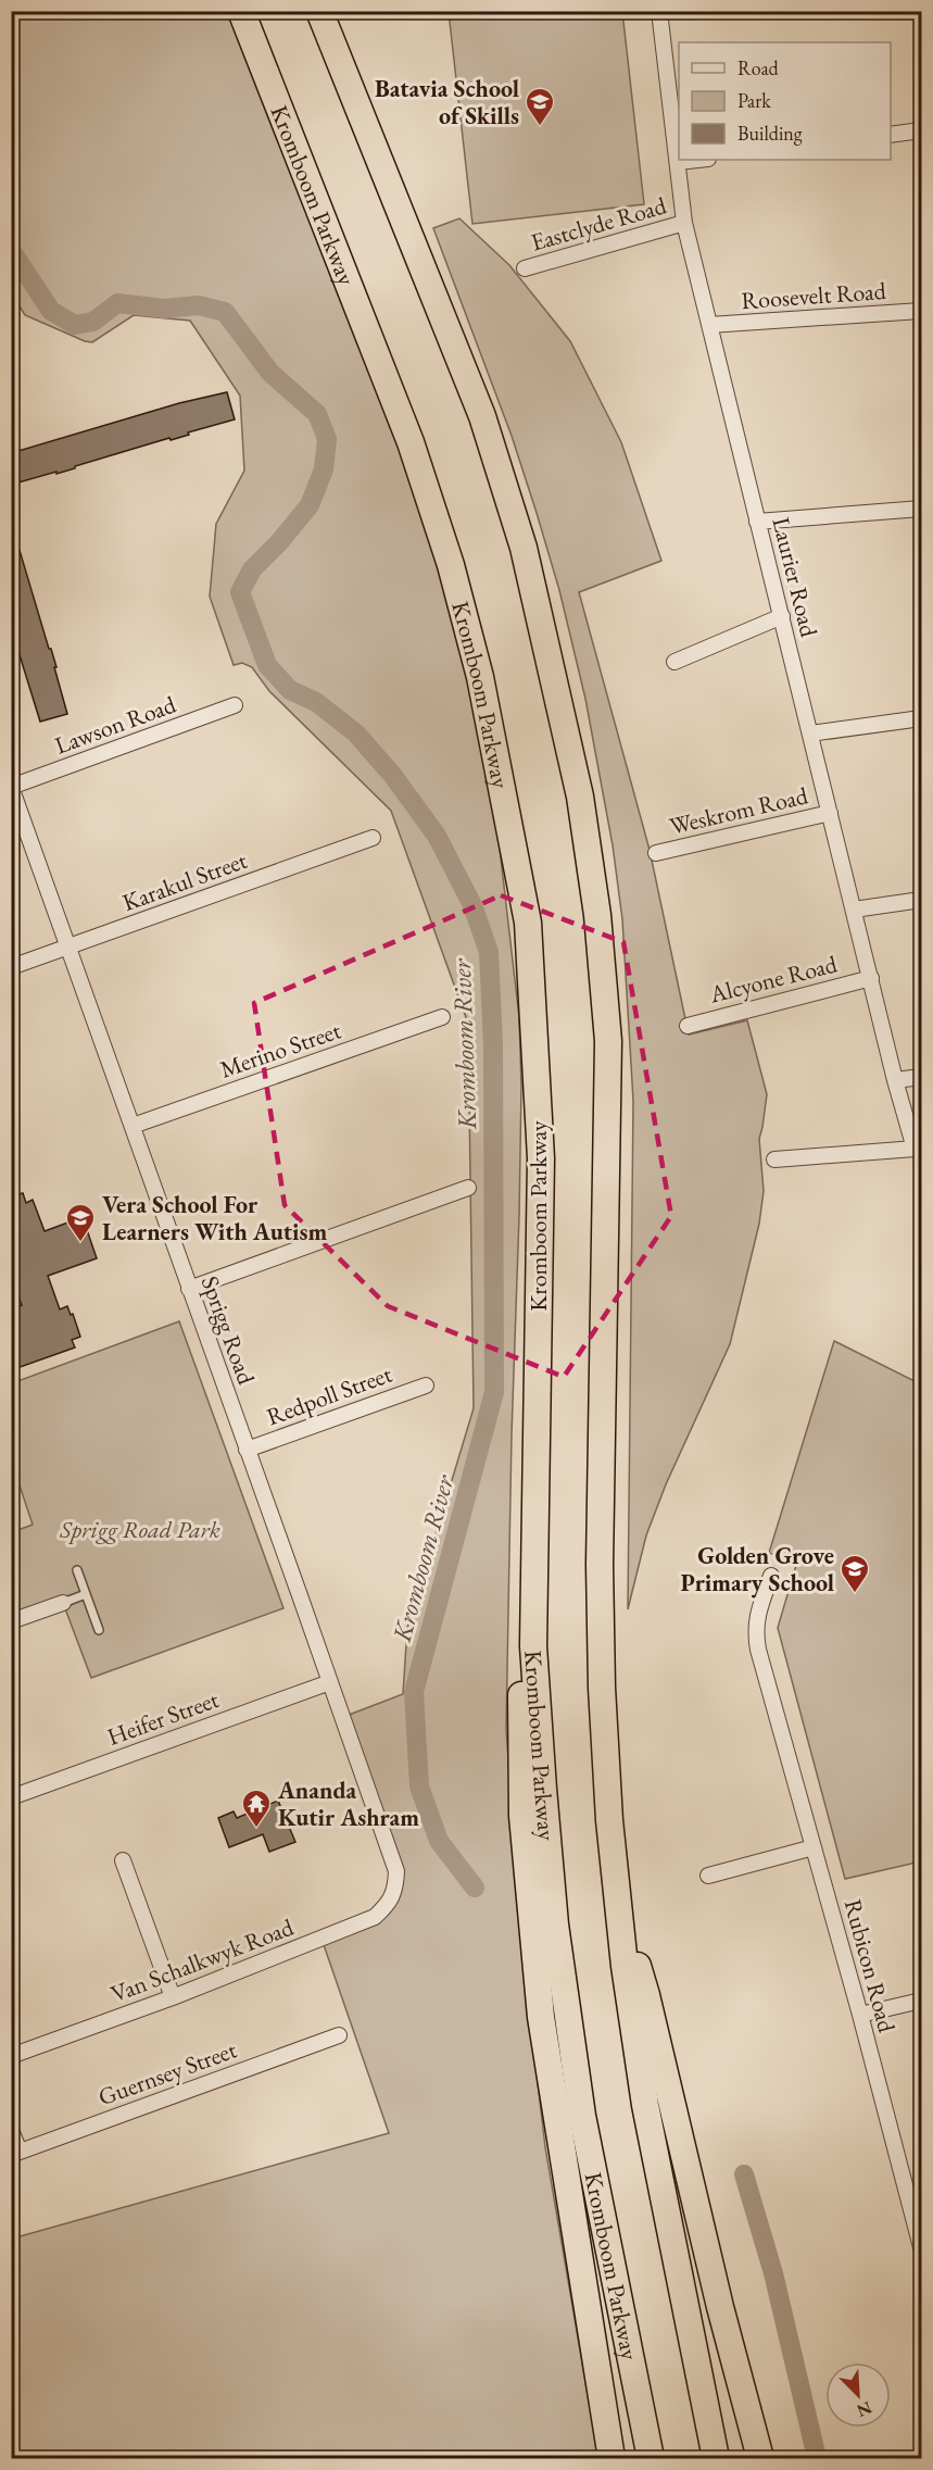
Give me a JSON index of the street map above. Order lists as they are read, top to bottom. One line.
{"streets":{"highway":["Kromboom Parkway"],"street":["Eastclyde Road","Roosevelt Road","Laurier Road","Lawson Road","Weskrom Road","Karakul Street","Alcyone Road","Merino Street","Sprigg Road","Redpoll Street","Heifer Street","Van Schalkwyk Road","Rubicon Road","Guernsey Street"]},"crossings":[["Eastclyde Road","Laurier Road"],["Roosevelt Road","Laurier Road"],["Laurier Road","Weskrom Road"],["Laurier Road","Alcyone Road"],["Lawson Road","Sprigg Road"],["Karakul Street","Sprigg Road"],["Merino Street","Sprigg Road"],["Sprigg Road","Redpoll Street"],["Sprigg Road","Heifer Street"],["Sprigg Road","Van Schalkwyk Road"]],"water":["Kromboom River"],"parks":["Sprigg Road Park"],"places":{"school or university":["Batavia School of Skills","Vera School For Learners With Autism","Golden Grove Primary School"],"temple":["Ananda Kutir Ashram"]},"legend":["Road","Park","Building"],"north":"bottom right"}
